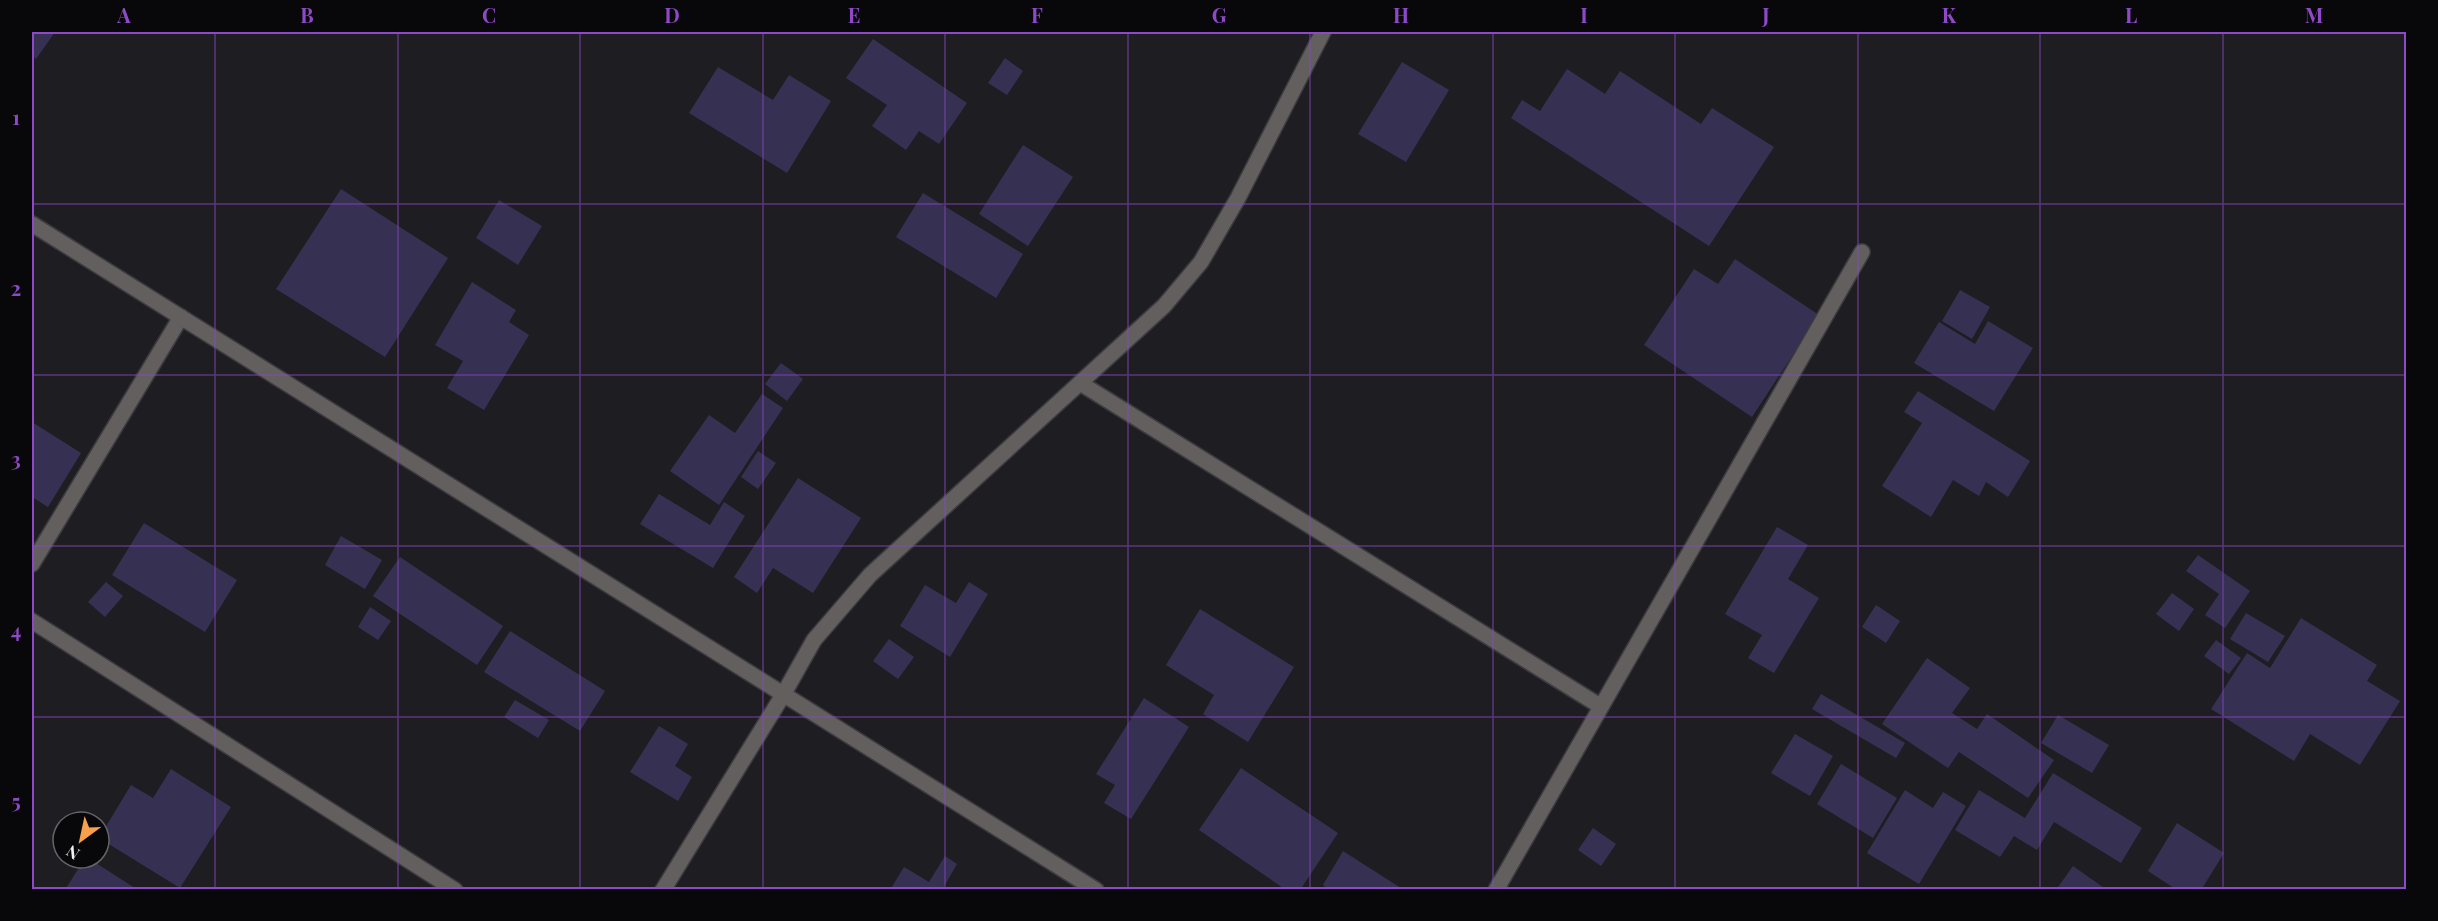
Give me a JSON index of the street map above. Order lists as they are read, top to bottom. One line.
{"north":"bottom left","grid":{"columns":["A","B","C","D","E","F","G","H","I","J","K","L","M"],"rows":["1","2","3","4","5"]}}
